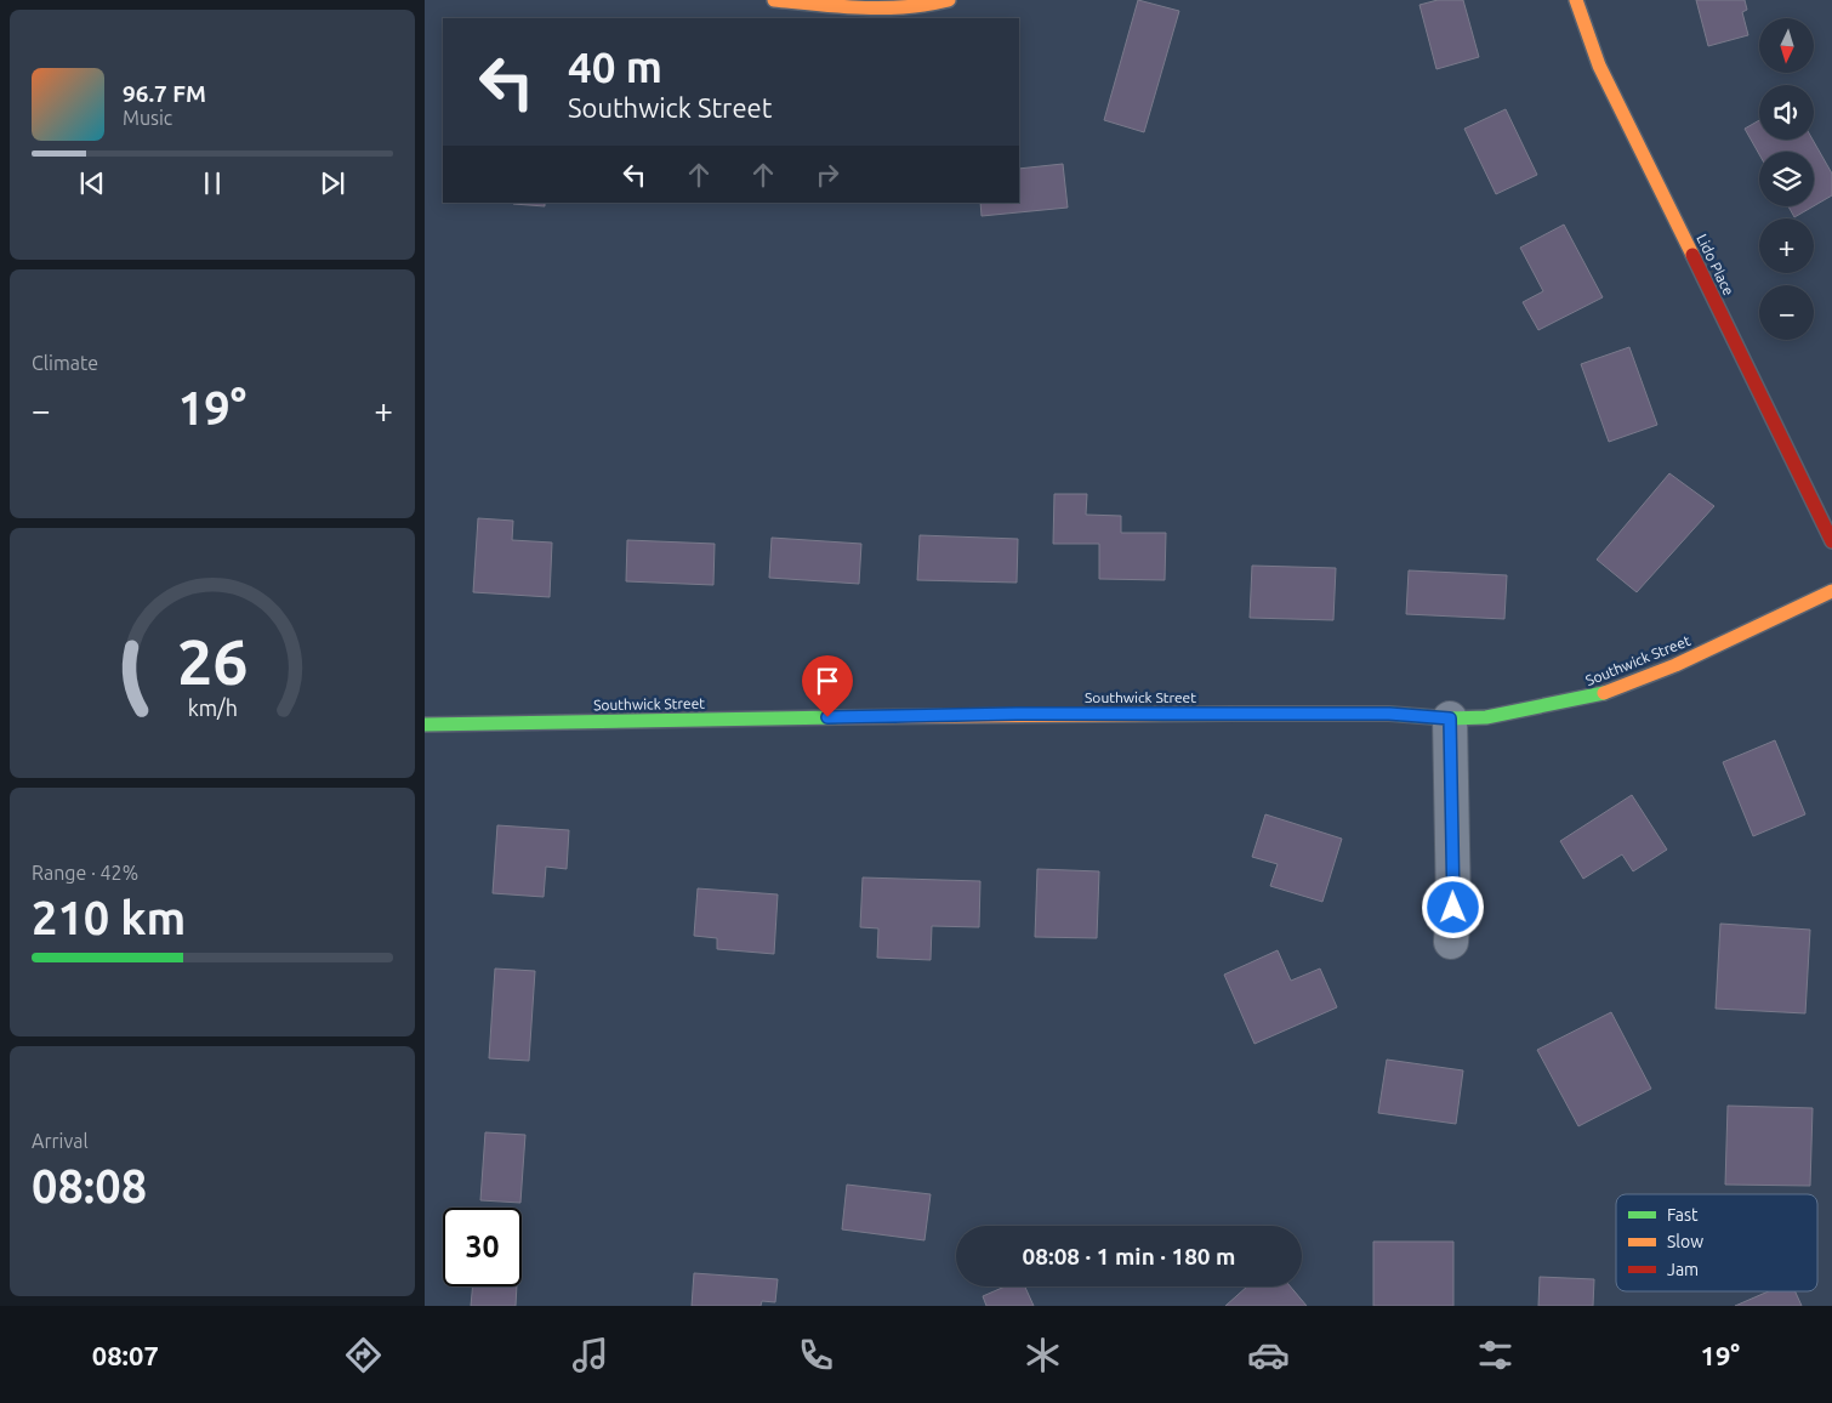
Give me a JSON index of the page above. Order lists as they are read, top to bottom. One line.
{"streets":{"street":["Lido Place","Southwick Street"]},"legend":["Fast","Slow","Jam"],"north":"bottom","page":{"map_buttons":["+","−"],"turn":["40 m","Southwick Street"],"song":["96.7 FM","Music"],"tile":["Climate",["Range · 42%","210 km"],["Arrival","08:08"]],"heat":["−","19°","+"],"limit":"30","trip":"08:08 · 1 min · 180 m","tabs":["08:07","19°"],"gauge":["26","km/h"]}}
